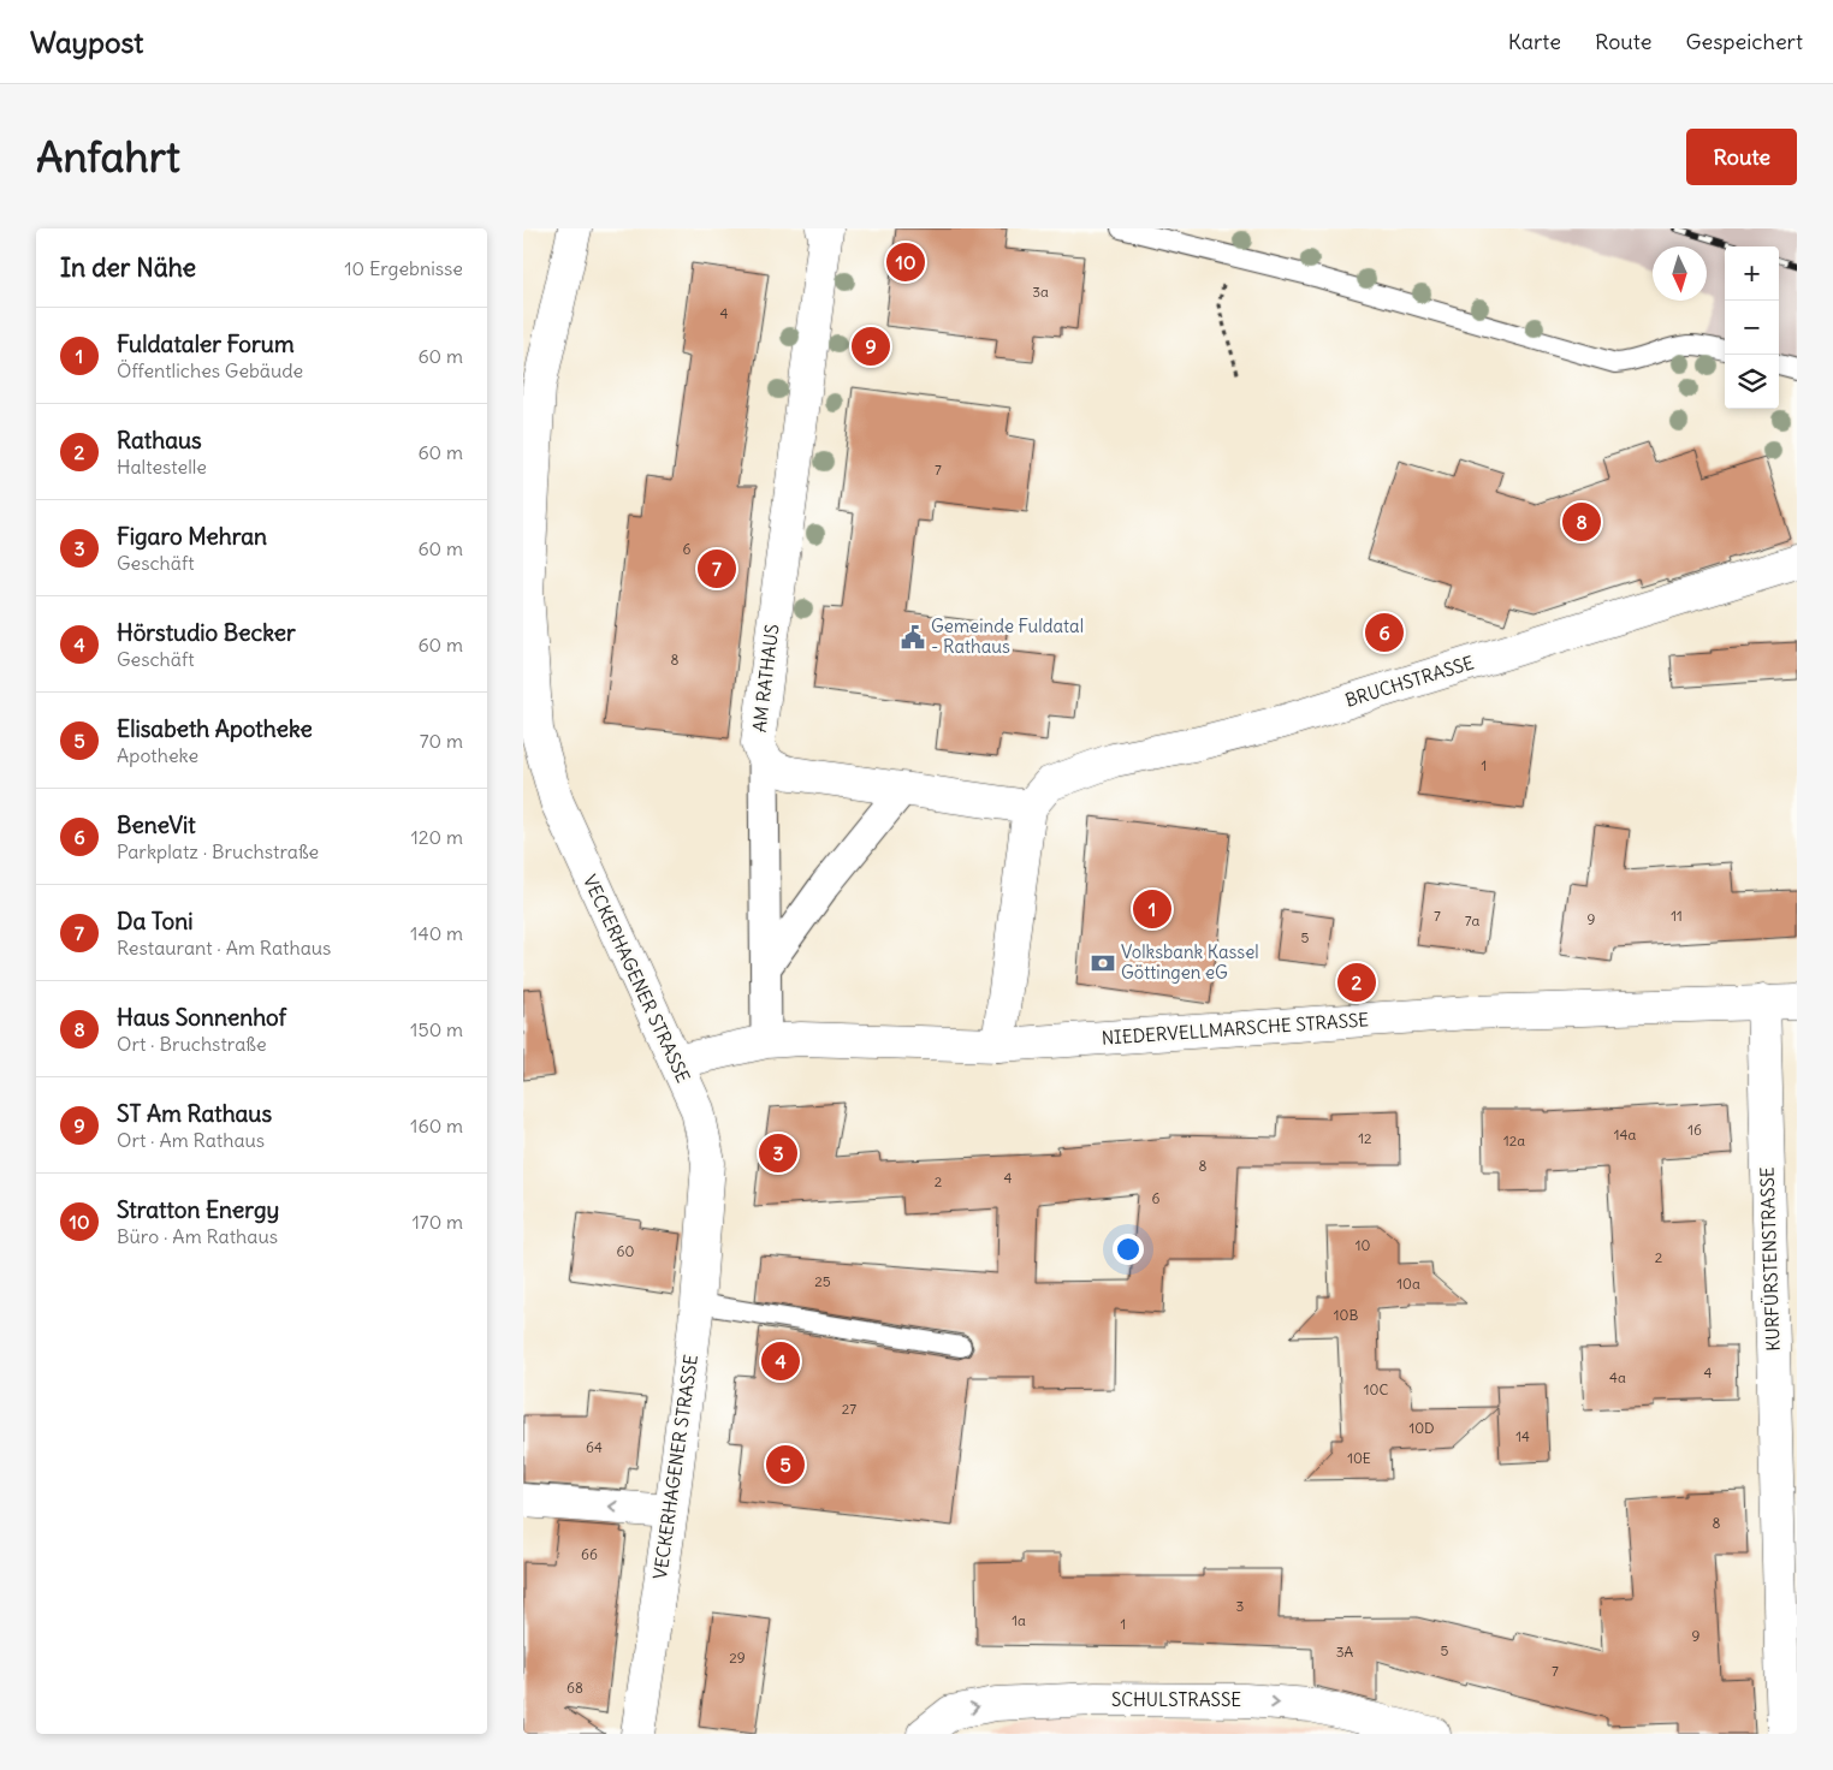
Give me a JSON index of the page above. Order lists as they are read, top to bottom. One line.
{"streets":{"street":["AM RATHAUS","BRUCHSTRASSE","VECKERHAGENER STRASSE","NIEDERVELLMARSCHE STRASSE","KURFÜRSTENSTRASSE","SCHULSTRASSE"]},"crossings":[["AM RATHAUS","BRUCHSTRASSE"],["VECKERHAGENER STRASSE","NIEDERVELLMARSCHE STRASSE"],["NIEDERVELLMARSCHE STRASSE","KURFÜRSTENSTRASSE"]],"one_way":["SCHULSTRASSE"],"places":{"public building":["Gemeinde Fuldatal - Rathaus"],"bank":["Volksbank Kassel Göttingen eG"]},"house_numbers":["3a","4","7","6","8","1","7","11","9","7a","5","16","14a","12","12a","8","4","2","6","10","60","2","25","10a","10B","4","4a","10C","27","10D","14","64","10E","8","66","3","1a","1","9","5","3A","29","7","68"],"north":"bottom","page":{"header":"Waypost","nav":["Karte","Route","Gespeichert"],"buttons":"Route","title":"Anfahrt","heading":["In der Nähe","10 Ergebnisse"],"pins":["10","9","8","7","6","1","2","3","4","5"],"map_buttons":["+","−"],"list":[{"mark":"1","name":"Fuldataler Forum","note":"Öffentliches Gebäude","value":"60 m"},{"mark":"2","name":"Rathaus","note":"Haltestelle","value":"60 m"},{"mark":"3","name":"Figaro Mehran","note":"Geschäft","value":"60 m"},{"mark":"4","name":"Hörstudio Becker","note":"Geschäft","value":"60 m"},{"mark":"5","name":"Elisabeth Apotheke","note":"Apotheke","value":"70 m"},{"mark":"6","name":"BeneVit","note":"Parkplatz · Bruchstraße","value":"120 m"},{"mark":"7","name":"Da Toni","note":"Restaurant · Am Rathaus","value":"140 m"},{"mark":"8","name":"Haus Sonnenhof","note":"Ort · Bruchstraße","value":"150 m"},{"mark":"9","name":"ST Am Rathaus","note":"Ort · Am Rathaus","value":"160 m"},{"mark":"10","name":"Stratton Energy","note":"Büro · Am Rathaus","value":"170 m"}]}}
